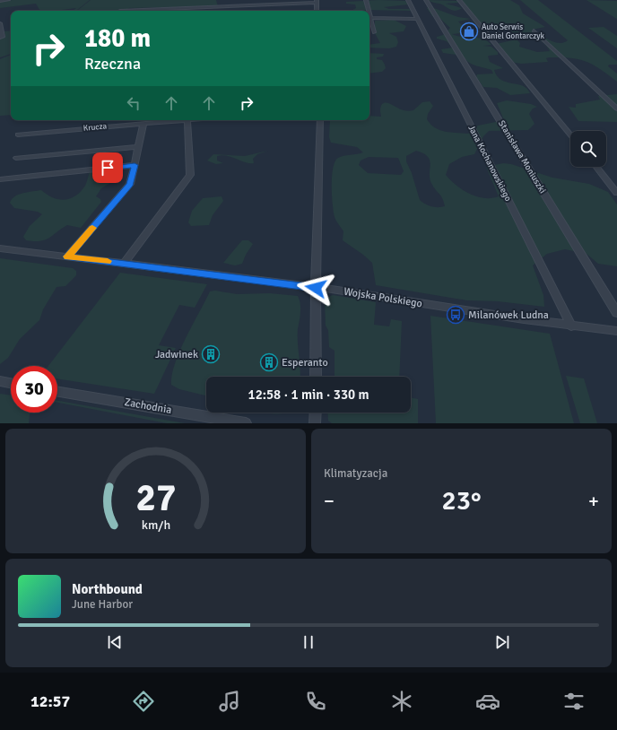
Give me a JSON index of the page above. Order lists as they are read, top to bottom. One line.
{"streets":{"street":["Krucza","Stanisława Moniuszki","Jana Kochanowskiego","Wojska Polskiego","Zachodnia"]},"crossings":[["Jana Kochanowskiego","Wojska Polskiego"]],"places":{"shop":["Auto Serwis Daniel Gontarczyk"],"bus stop":["Milanówek Ludna"],"building":["Jadwinek","Esperanto"]},"page":{"turn":["180 m","Rzeczna"],"limit":"30","trip":"12:58 · 1 min · 330 m","tile":"Klimatyzacja","heat":["−","23°","+"],"song":["Northbound","June Harbor"],"tabs":"12:57","gauge":["27","km/h"]}}
